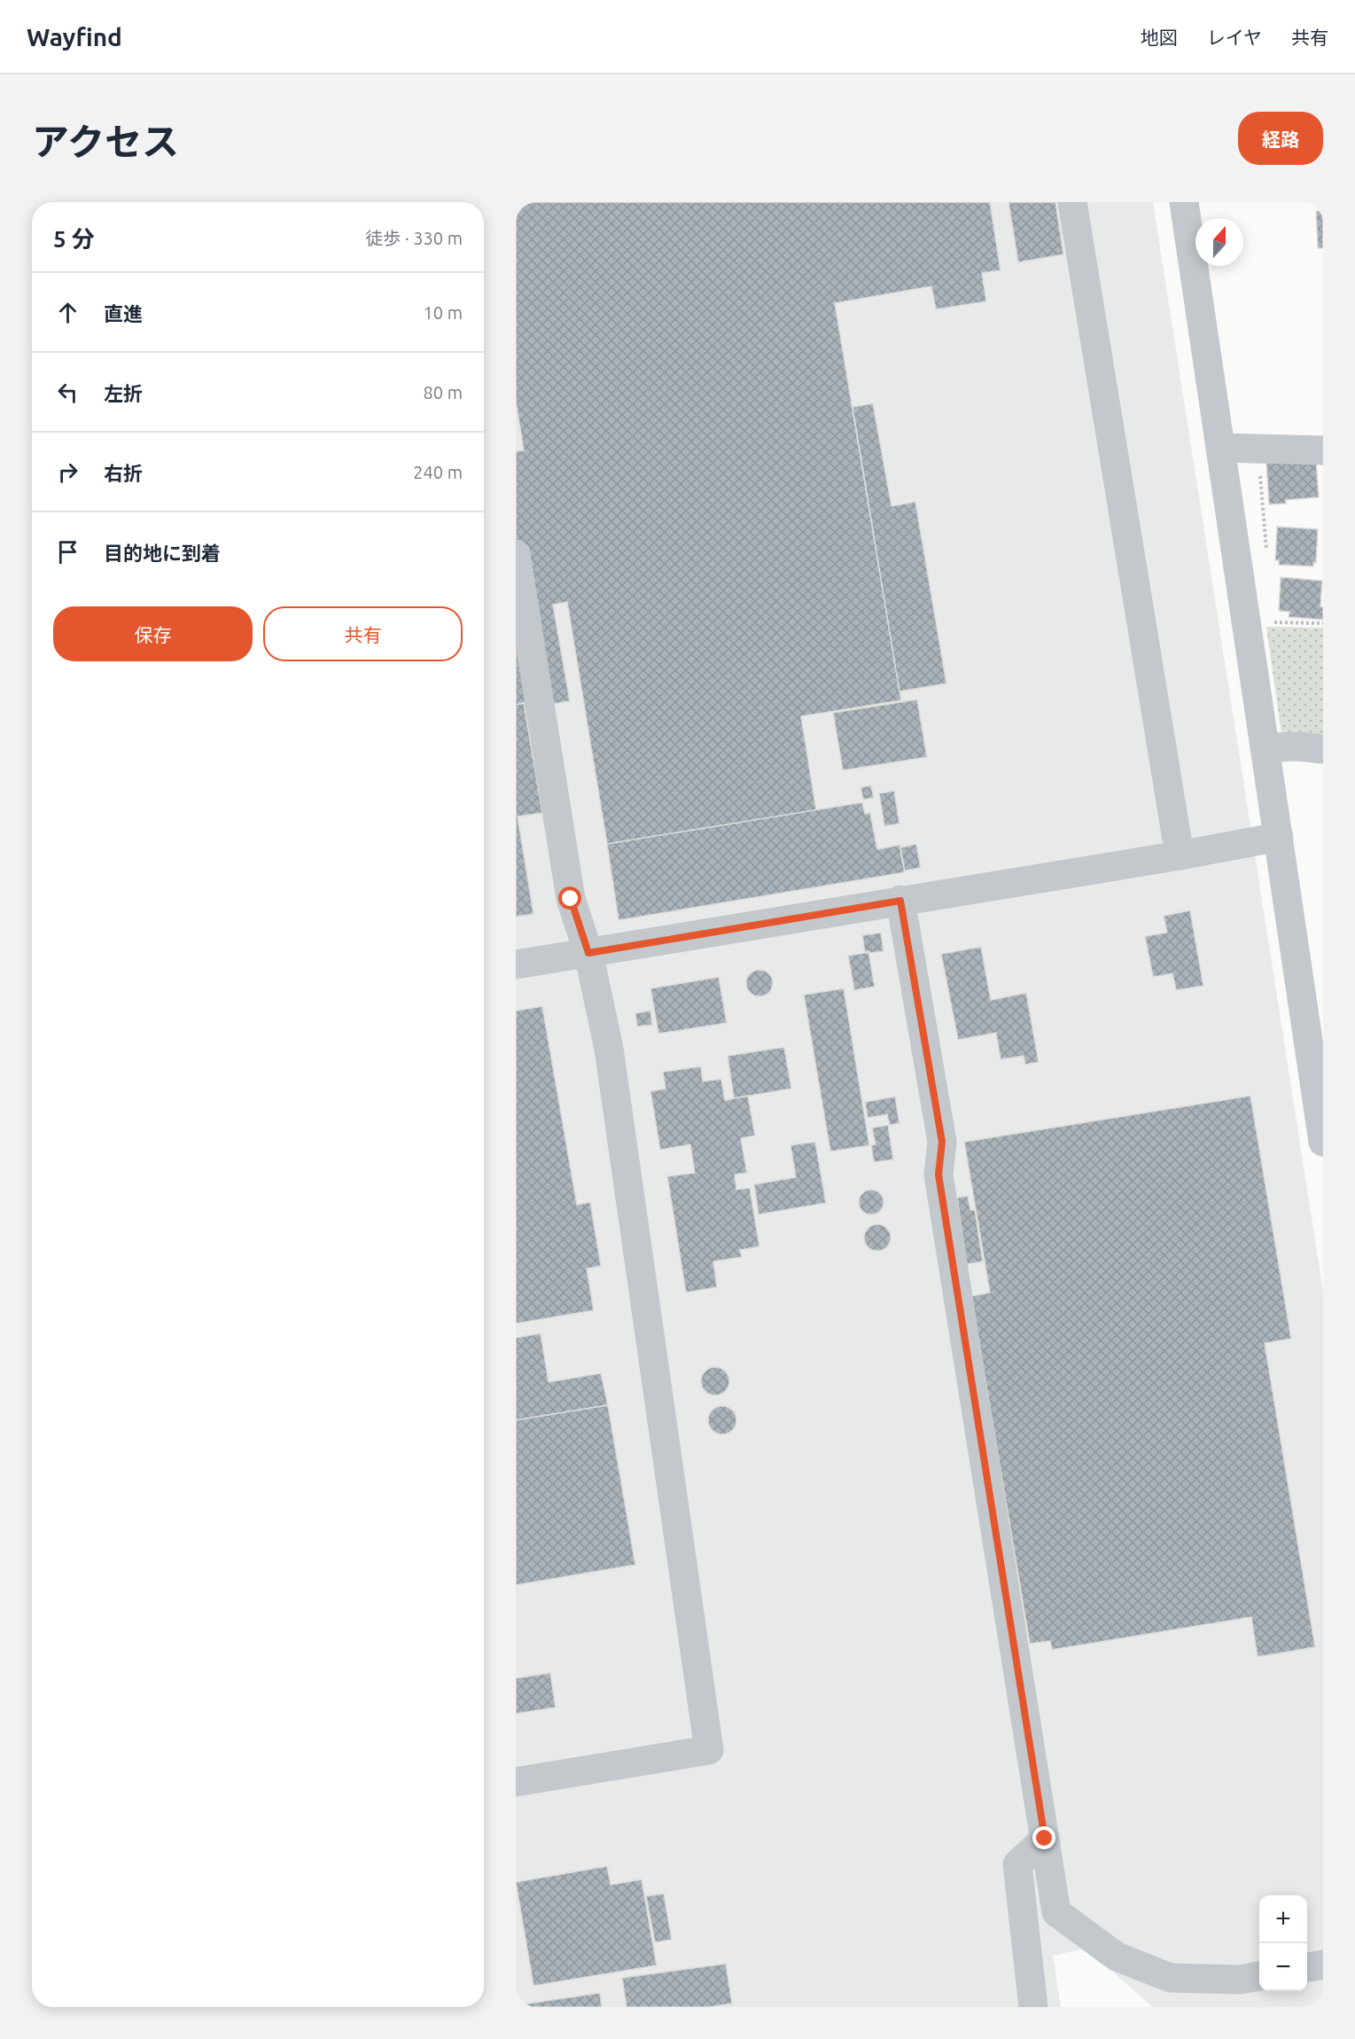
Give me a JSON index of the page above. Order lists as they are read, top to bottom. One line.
{"north":"top","page":{"header":"Wayfind","nav":["地図","レイヤ","共有"],"title":"アクセス","buttons":["経路",["保存","共有"]],"heading":["5 分","徒歩 · 330 m"],"list":[["直進","10 m"],["左折","80 m"],["右折","240 m"],"目的地に到着"],"map_buttons":["+","−"]}}
